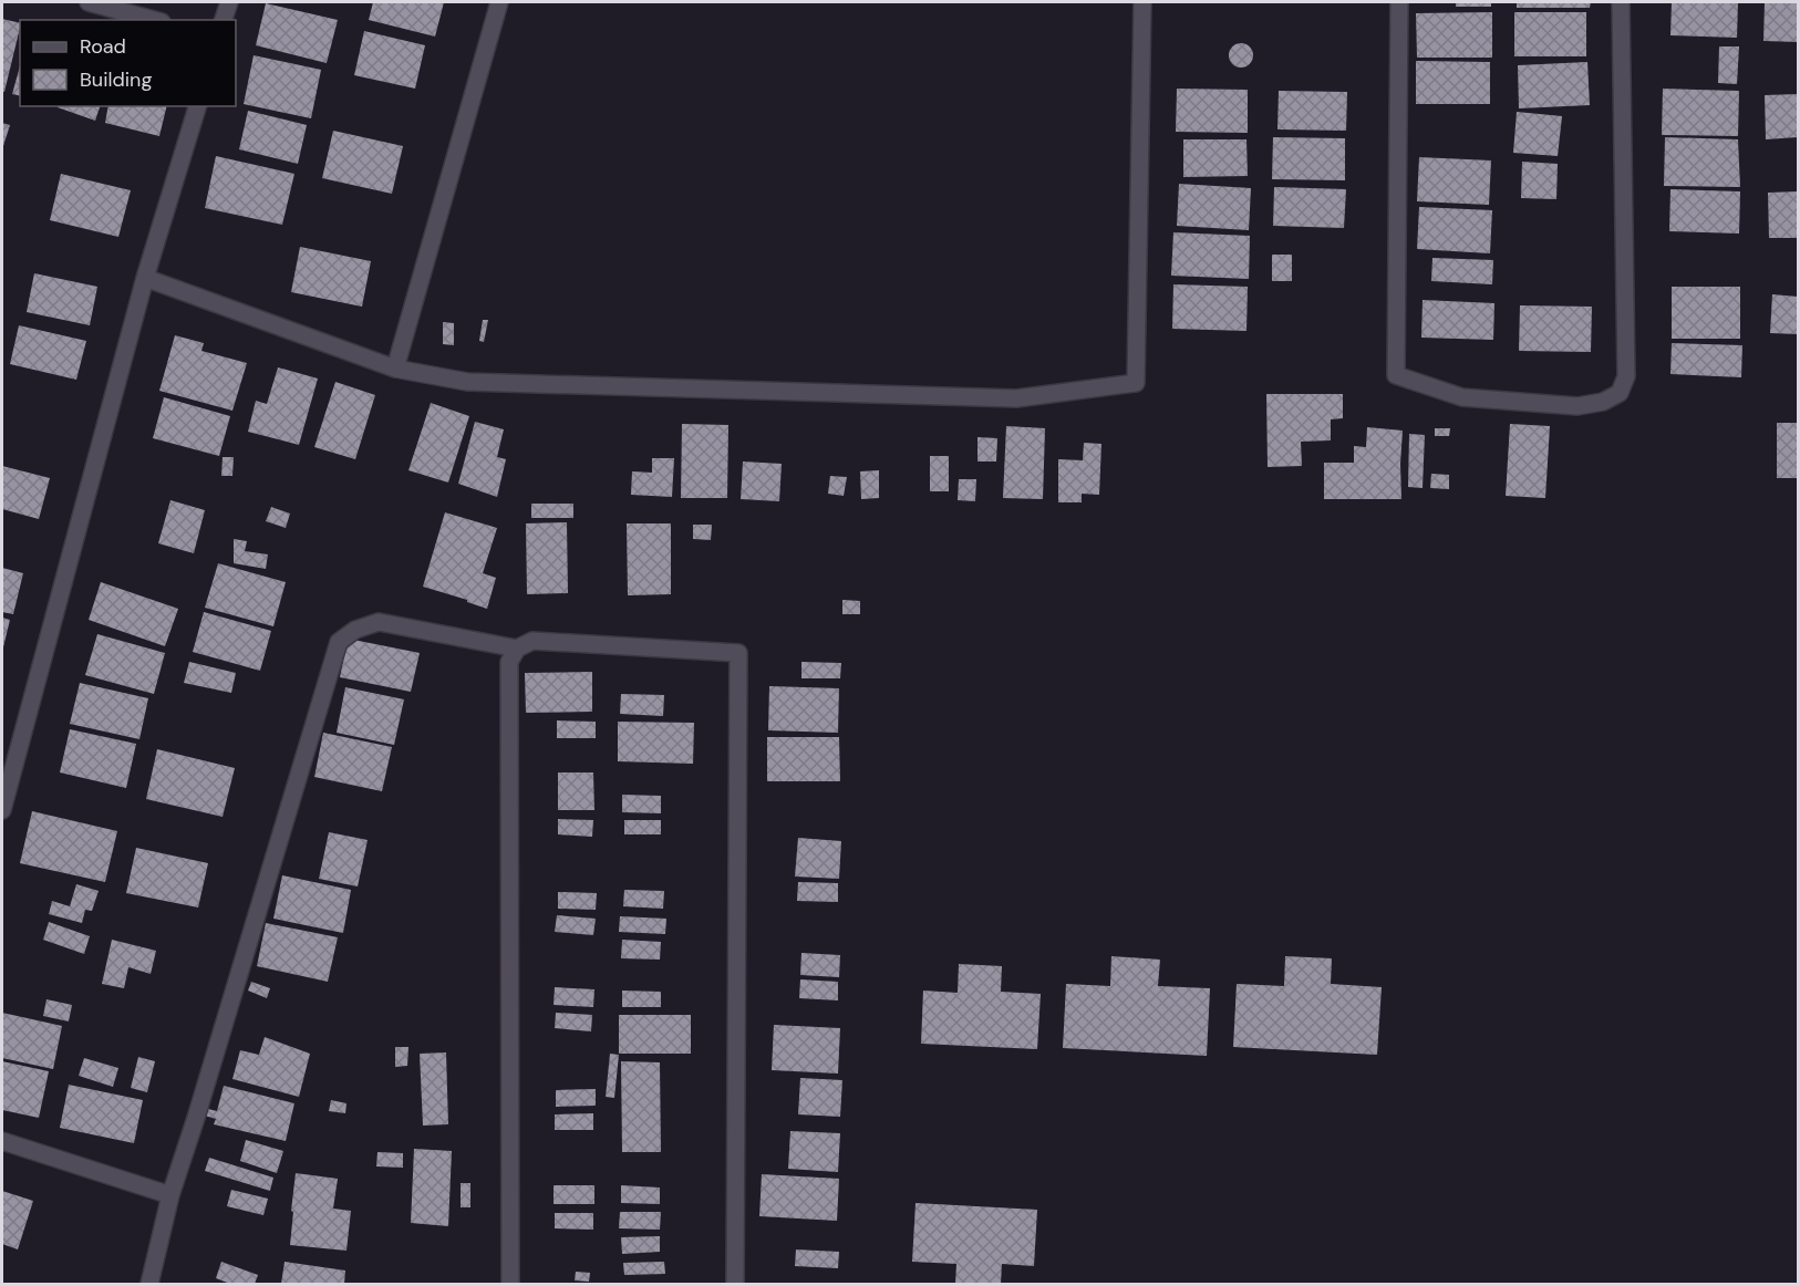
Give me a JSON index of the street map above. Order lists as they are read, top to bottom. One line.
{"legend":["Road","Building"]}
